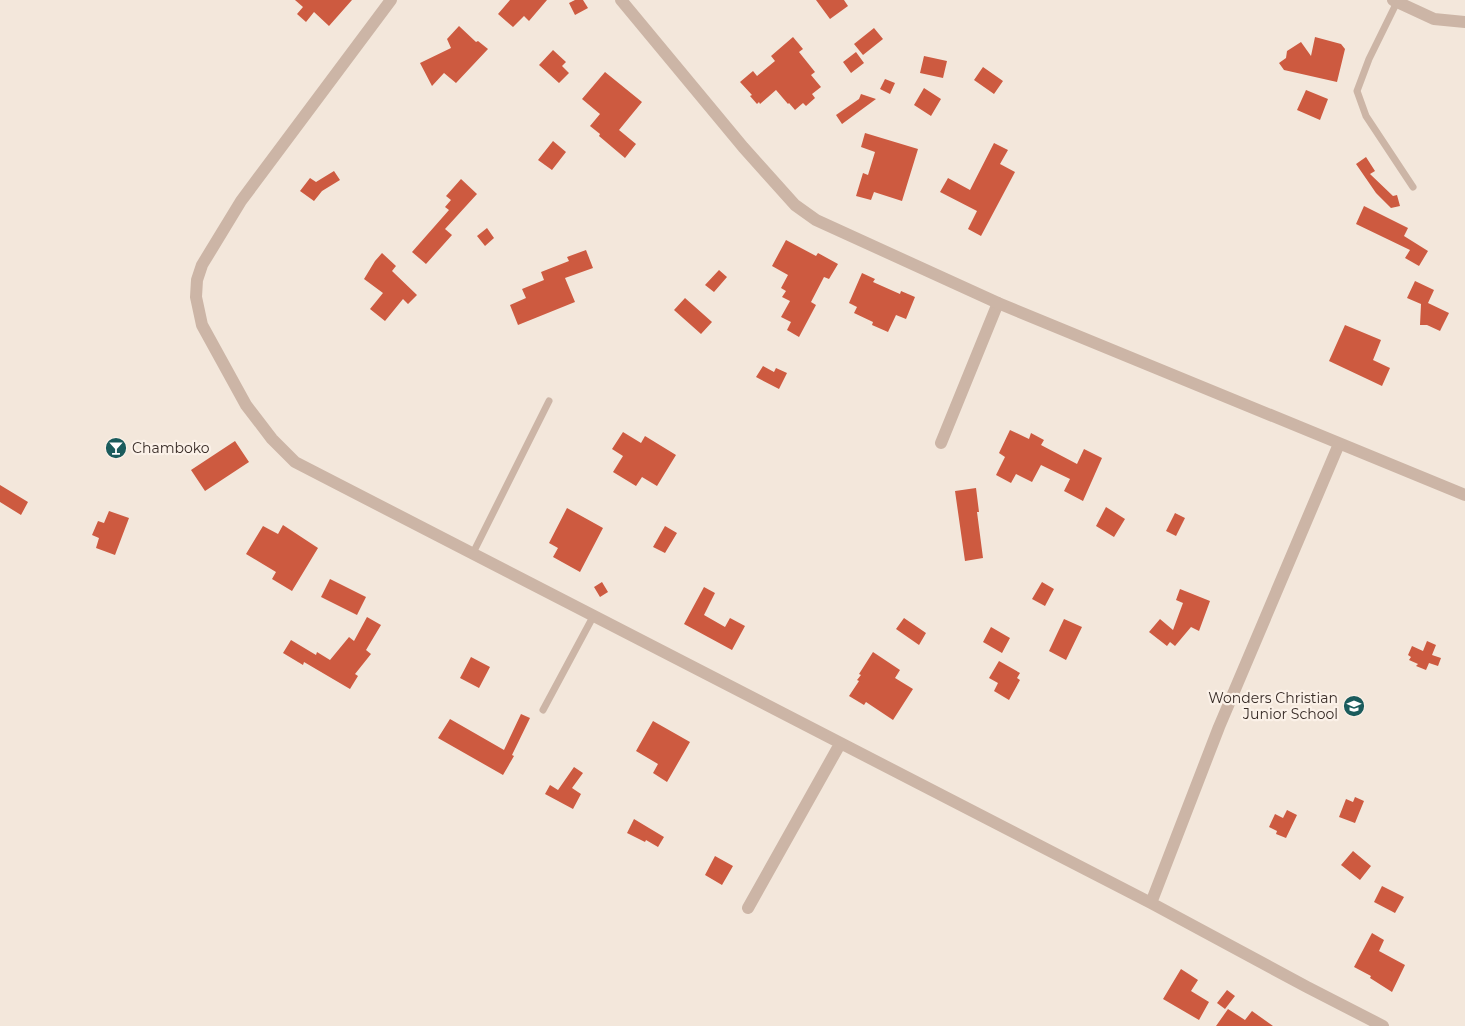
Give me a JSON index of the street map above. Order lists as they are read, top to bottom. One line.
{"places":{"bar":["Chamboko"],"school or university":["Wonders Christian Junior School"]}}
